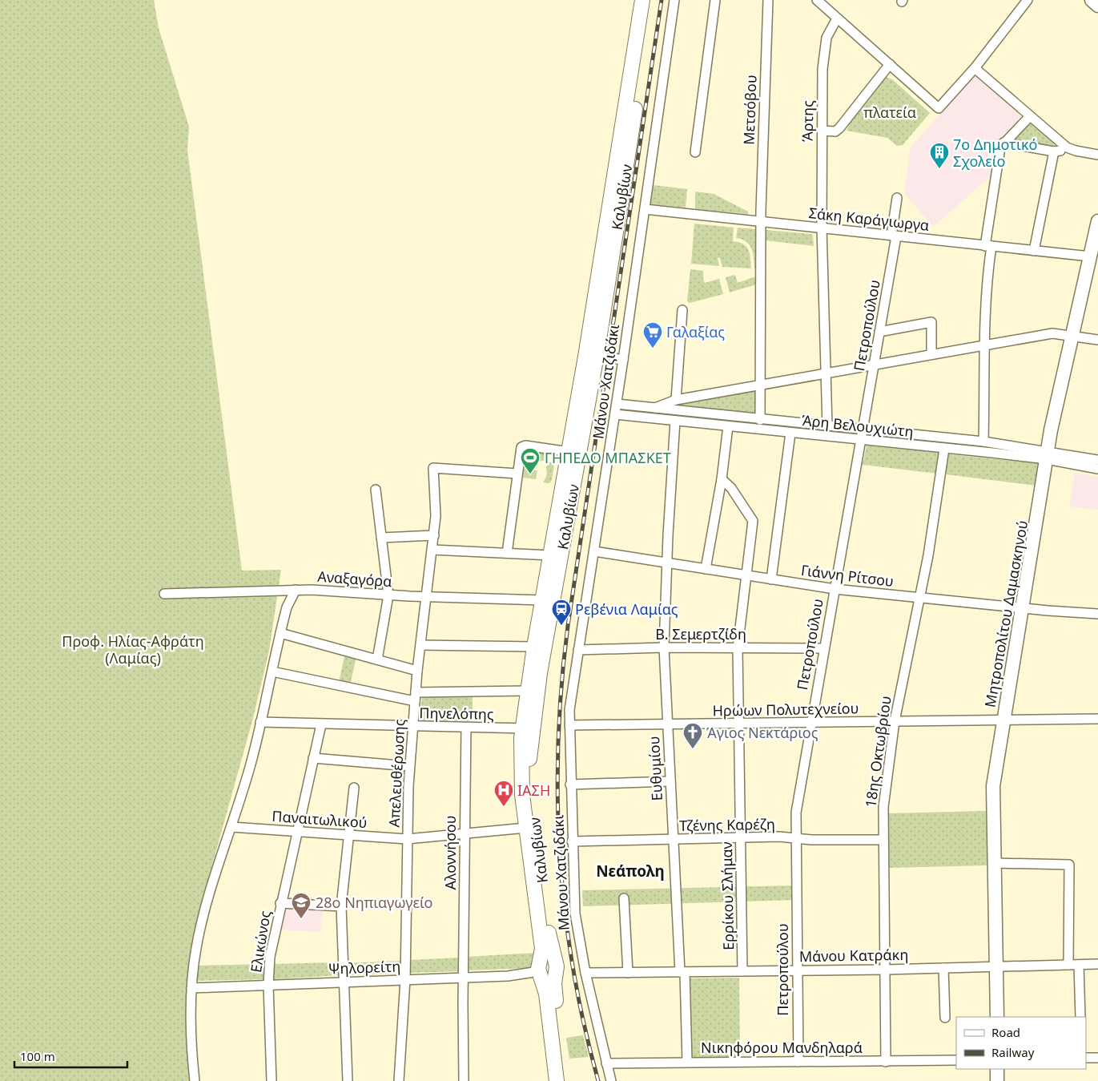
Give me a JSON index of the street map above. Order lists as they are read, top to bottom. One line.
{"streets":{"main road":["Καλυβίων"],"street":["Μετσόβου","Άρτης","Σάκη Καράγιωργα","Πετροπούλου","Μάνου Χατζιδάκι","Άρη Βελουχιώτη","Γιάννη Ρίτσου","Αναξαγόρα","Μητροπολίτου Δαμασκηνού","Β. Σεμερτζίδη","Ηρώων Πολυτεχνείου","Πηνελόπης","18ης Οκτωβρίου","Ευθυμίου","Απελευθέρωσης","Παναιτωλικού","Τζένης Καρέζη","Αλοννήσου","Ερρίκου Σλήμαν","Ελικώνος","Μάνου Κατράκη","Ψηλορείτη","Νικηφόρου Μανδηλαρά"]},"crossings":[["Μετσόβου","Σάκη Καράγιωργα"],["Μετσόβου","Άρη Βελουχιώτη"],["Άρτης","Σάκη Καράγιωργα"],["Άρτης","Άρη Βελουχιώτη"],["Καλυβίων","Αναξαγόρα"],["Καλυβίων","Πηνελόπης"],["Καλυβίων","Παναιτωλικού"],["Καλυβίων","Ψηλορείτη"],["Σάκη Καράγιωργα","Πετροπούλου"],["Σάκη Καράγιωργα","Μάνου Χατζιδάκι"],["Σάκη Καράγιωργα","Μητροπολίτου Δαμασκηνού"],["Πετροπούλου","Άρη Βελουχιώτη"],["Πετροπούλου","Γιάννη Ρίτσου"],["Πετροπούλου","Β. Σεμερτζίδη"],["Πετροπούλου","Ηρώων Πολυτεχνείου"],["Πετροπούλου","Τζένης Καρέζη"],["Πετροπούλου","Μάνου Κατράκη"],["Πετροπούλου","Νικηφόρου Μανδηλαρά"],["Μάνου Χατζιδάκι","Άρη Βελουχιώτη"],["Μάνου Χατζιδάκι","Γιάννη Ρίτσου"],["Μάνου Χατζιδάκι","Β. Σεμερτζίδη"],["Μάνου Χατζιδάκι","Ηρώων Πολυτεχνείου"],["Μάνου Χατζιδάκι","Τζένης Καρέζη"],["Μάνου Χατζιδάκι","Μάνου Κατράκη"],["Μάνου Χατζιδάκι","Νικηφόρου Μανδηλαρά"],["Άρη Βελουχιώτη","Μητροπολίτου Δαμασκηνού"],["Άρη Βελουχιώτη","18ης Οκτωβρίου"],["Άρη Βελουχιώτη","Ευθυμίου"],["Γιάννη Ρίτσου","Μητροπολίτου Δαμασκηνού"],["Γιάννη Ρίτσου","18ης Οκτωβρίου"],["Γιάννη Ρίτσου","Ευθυμίου"],["Γιάννη Ρίτσου","Ερρίκου Σλήμαν"],["Αναξαγόρα","Απελευθέρωσης"],["Μητροπολίτου Δαμασκηνού","Ηρώων Πολυτεχνείου"],["Μητροπολίτου Δαμασκηνού","Μάνου Κατράκη"],["Β. Σεμερτζίδη","Ευθυμίου"],["Β. Σεμερτζίδη","Ερρίκου Σλήμαν"],["Ηρώων Πολυτεχνείου","18ης Οκτωβρίου"],["Ηρώων Πολυτεχνείου","Ευθυμίου"],["Ηρώων Πολυτεχνείου","Ερρίκου Σλήμαν"],["Πηνελόπης","Απελευθέρωσης"],["Πηνελόπης","Αλοννήσου"],["Πηνελόπης","Ελικώνος"],["18ης Οκτωβρίου","Τζένης Καρέζη"],["18ης Οκτωβρίου","Μάνου Κατράκη"],["18ης Οκτωβρίου","Νικηφόρου Μανδηλαρά"],["Ευθυμίου","Τζένης Καρέζη"],["Ευθυμίου","Μάνου Κατράκη"],["Ευθυμίου","Νικηφόρου Μανδηλαρά"],["Απελευθέρωσης","Παναιτωλικού"],["Απελευθέρωσης","Ψηλορείτη"],["Παναιτωλικού","Αλοννήσου"],["Παναιτωλικού","Ελικώνος"],["Τζένης Καρέζη","Ερρίκου Σλήμαν"],["Αλοννήσου","Ψηλορείτη"],["Ερρίκου Σλήμαν","Μάνου Κατράκη"],["Ελικώνος","Ψηλορείτη"]],"districts":["Νεάπολη"],"parks":["πλατεία","Προφ. Ηλίας-Αφράτη (Λαμίας)"],"places":{"building":["7ο Δημοτικό Σχολείο"],"supermarket":["Γαλαξίας"],"sports":["ΓΗΠΕΔΟ ΜΠΑΣΚΕΤ"],"station":["Ρεβένια Λαμίας"],"church":["Άγιος Νεκτάριος"],"hospital":["ΙΑΣΗ"],"school or university":["28ο Νηπιαγωγείο"]},"legend":["Road","Railway"],"scale_bar":"100 m"}
